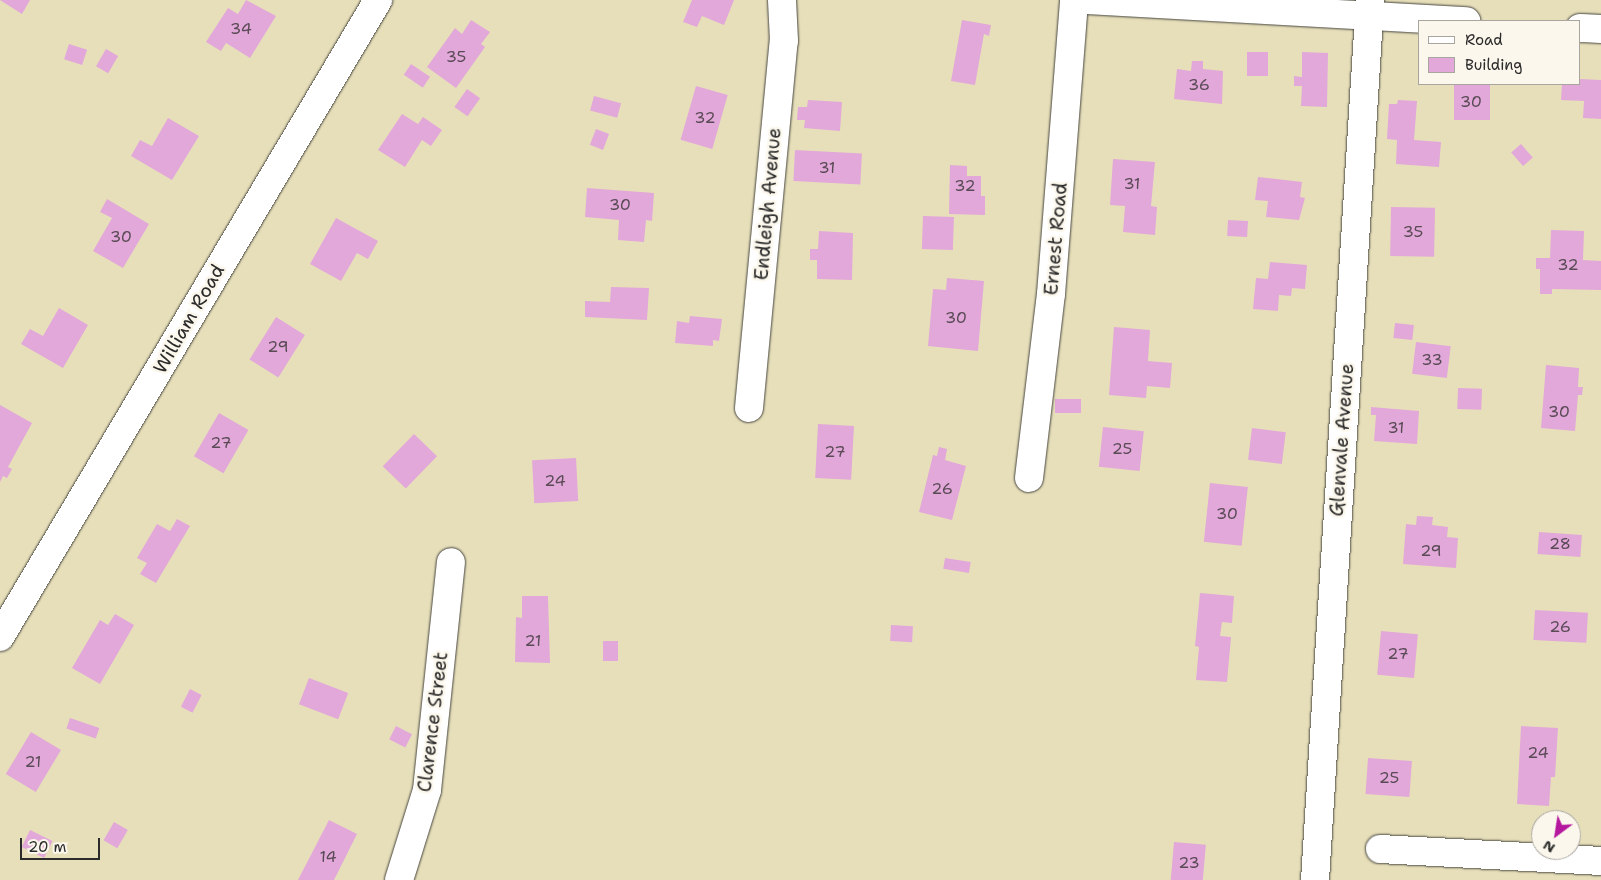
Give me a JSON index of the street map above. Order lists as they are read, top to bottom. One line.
{"streets":{"street":["Endleigh Avenue","Ernest Road","William Road","Glenvale Avenue","Clarence Street"]},"house_numbers":["34","35","36","30","32","31","31","32","30","35","30","32","30","29","33","30","31","27","25","27","24","26","30","28","29","26","21","27","24","21","25","14","23"],"legend":["Road","Building"],"scale_bar":"20 m","north":"bottom left"}
